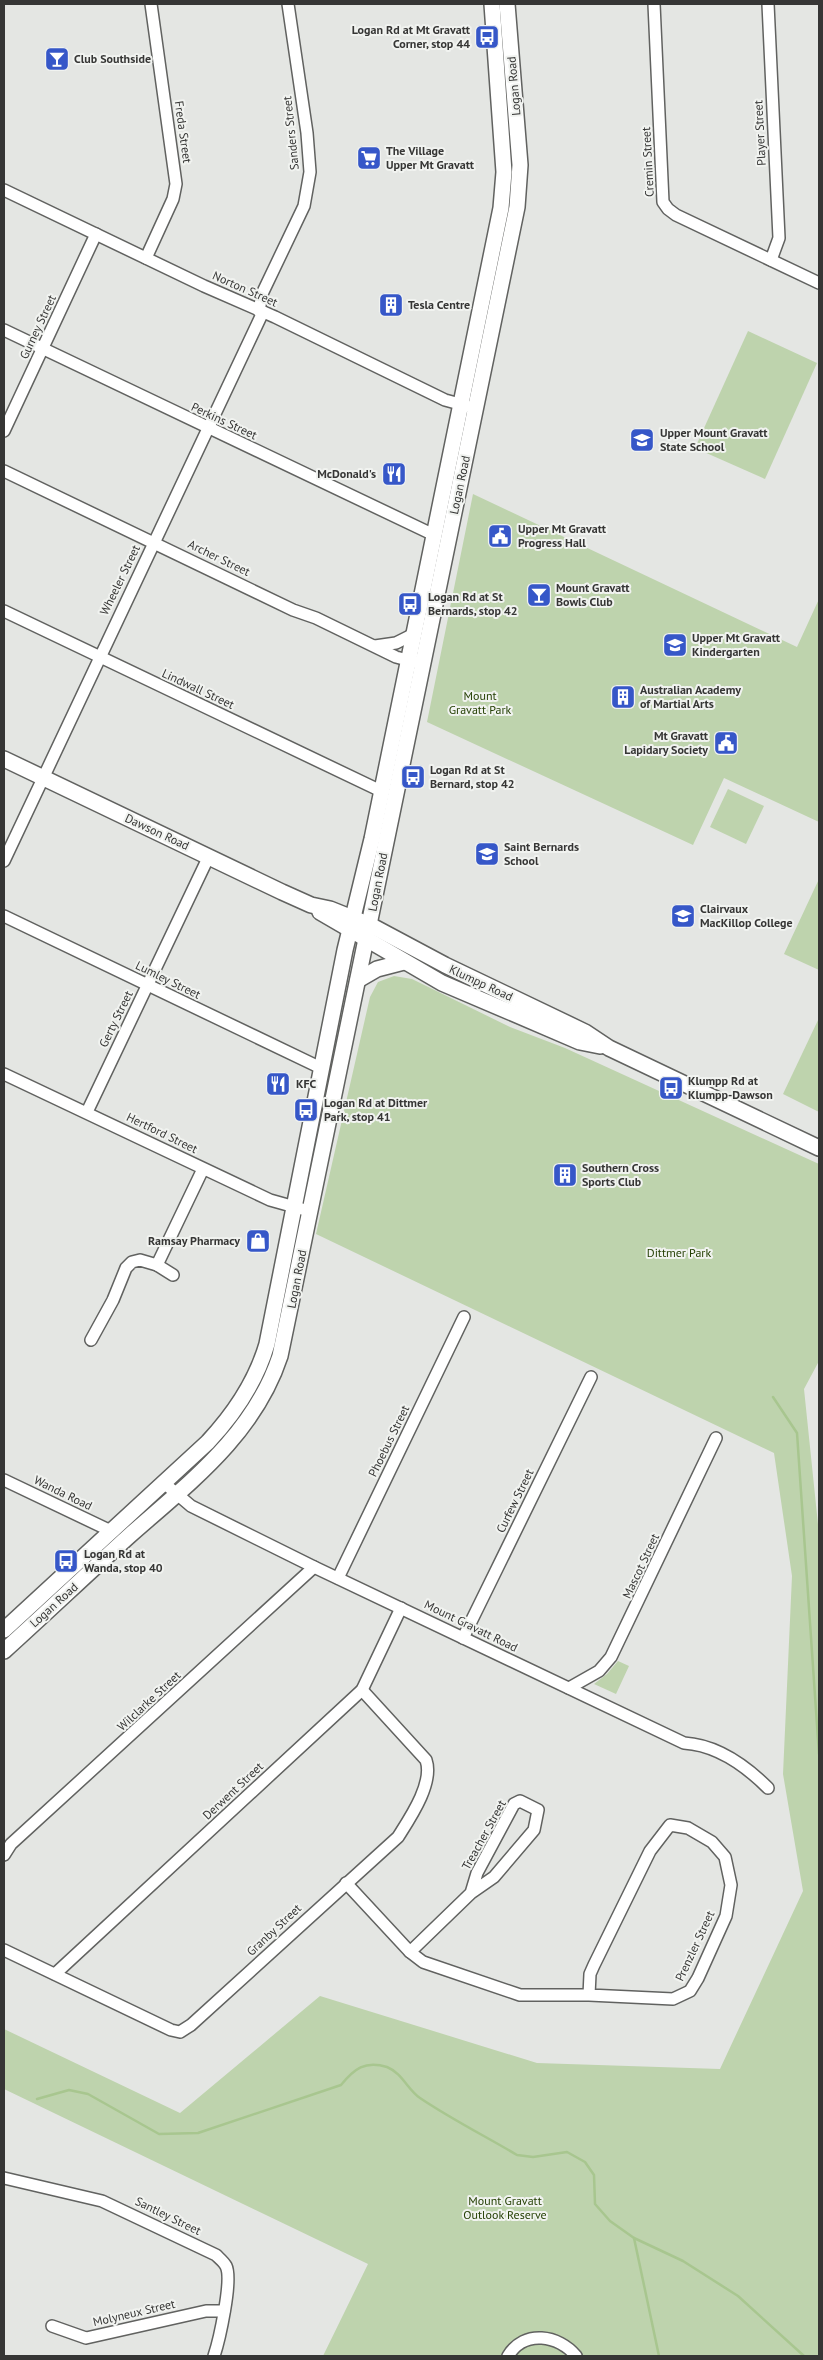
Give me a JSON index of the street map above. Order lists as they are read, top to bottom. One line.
{"streets":{"main road":["Logan Road","Dawson Road","Klumpp Road"],"street":["Freda Street","Sanders Street","Player Street","Cremin Street","Norton Street","Gurney Street","Perkins Street","Archer Street","Wheeler Street","Lindwall Street","Lumley Street","Gerty Street","Hertford Street","Phoebus Street","Wanda Road","Curfew Street","Mascot Street","Mount Gravatt Road","Wilclarke Street","Derwent Street","Treacher Street","Granby Street","Prenzler Street","Santley Street","Molyneux Street"]},"crossings":[["Logan Road","Norton Street"],["Logan Road","Perkins Street"],["Logan Road","Archer Street"],["Logan Road","Lindwall Street"],["Logan Road","Dawson Road"],["Logan Road","Lumley Street"],["Logan Road","Klumpp Road"],["Logan Road","Hertford Street"],["Logan Road","Wanda Road"],["Logan Road","Mount Gravatt Road"],["Freda Street","Norton Street"],["Sanders Street","Norton Street"],["Sanders Street","Wheeler Street"],["Player Street","Cremin Street"],["Norton Street","Gurney Street"],["Norton Street","Wheeler Street"],["Gurney Street","Perkins Street"],["Perkins Street","Wheeler Street"],["Archer Street","Wheeler Street"],["Wheeler Street","Lindwall Street"],["Wheeler Street","Dawson Road"],["Dawson Road","Klumpp Road"],["Dawson Road","Gerty Street"],["Lumley Street","Gerty Street"],["Gerty Street","Hertford Street"],["Phoebus Street","Mount Gravatt Road"],["Curfew Street","Mount Gravatt Road"],["Mascot Street","Mount Gravatt Road"],["Mount Gravatt Road","Wilclarke Street"],["Mount Gravatt Road","Derwent Street"],["Derwent Street","Granby Street"],["Treacher Street","Prenzler Street"],["Granby Street","Prenzler Street"],["Santley Street","Molyneux Street"]],"parks":["Mount Gravatt Park","Dittmer Park","Mount Gravatt Outlook Reserve"],"places":{"bus stop":["Logan Rd at Mt Gravatt Corner, stop 44","Logan Rd at St Bernards, stop 42","Logan Rd at St Bernard, stop 42","Klumpp Rd at Klumpp-Dawson","Logan Rd at Dittmer Park, stop 41","Logan Rd at Wanda, stop 40"],"bar":["Club Southside","Mount Gravatt Bowls Club"],"supermarket":["The Village Upper Mt Gravatt"],"building":["Tesla Centre","Australian Academy of Martial Arts","Southern Cross Sports Club"],"school or university":["Upper Mount Gravatt State School","Upper Mt Gravatt Kindergarten","Saint Bernards School","Clairvaux MacKillop College"],"restaurant":["McDonald's","KFC"],"public building":["Upper Mt Gravatt Progress Hall","Mt Gravatt Lapidary Society"],"shop":["Ramsay Pharmacy"]}}
